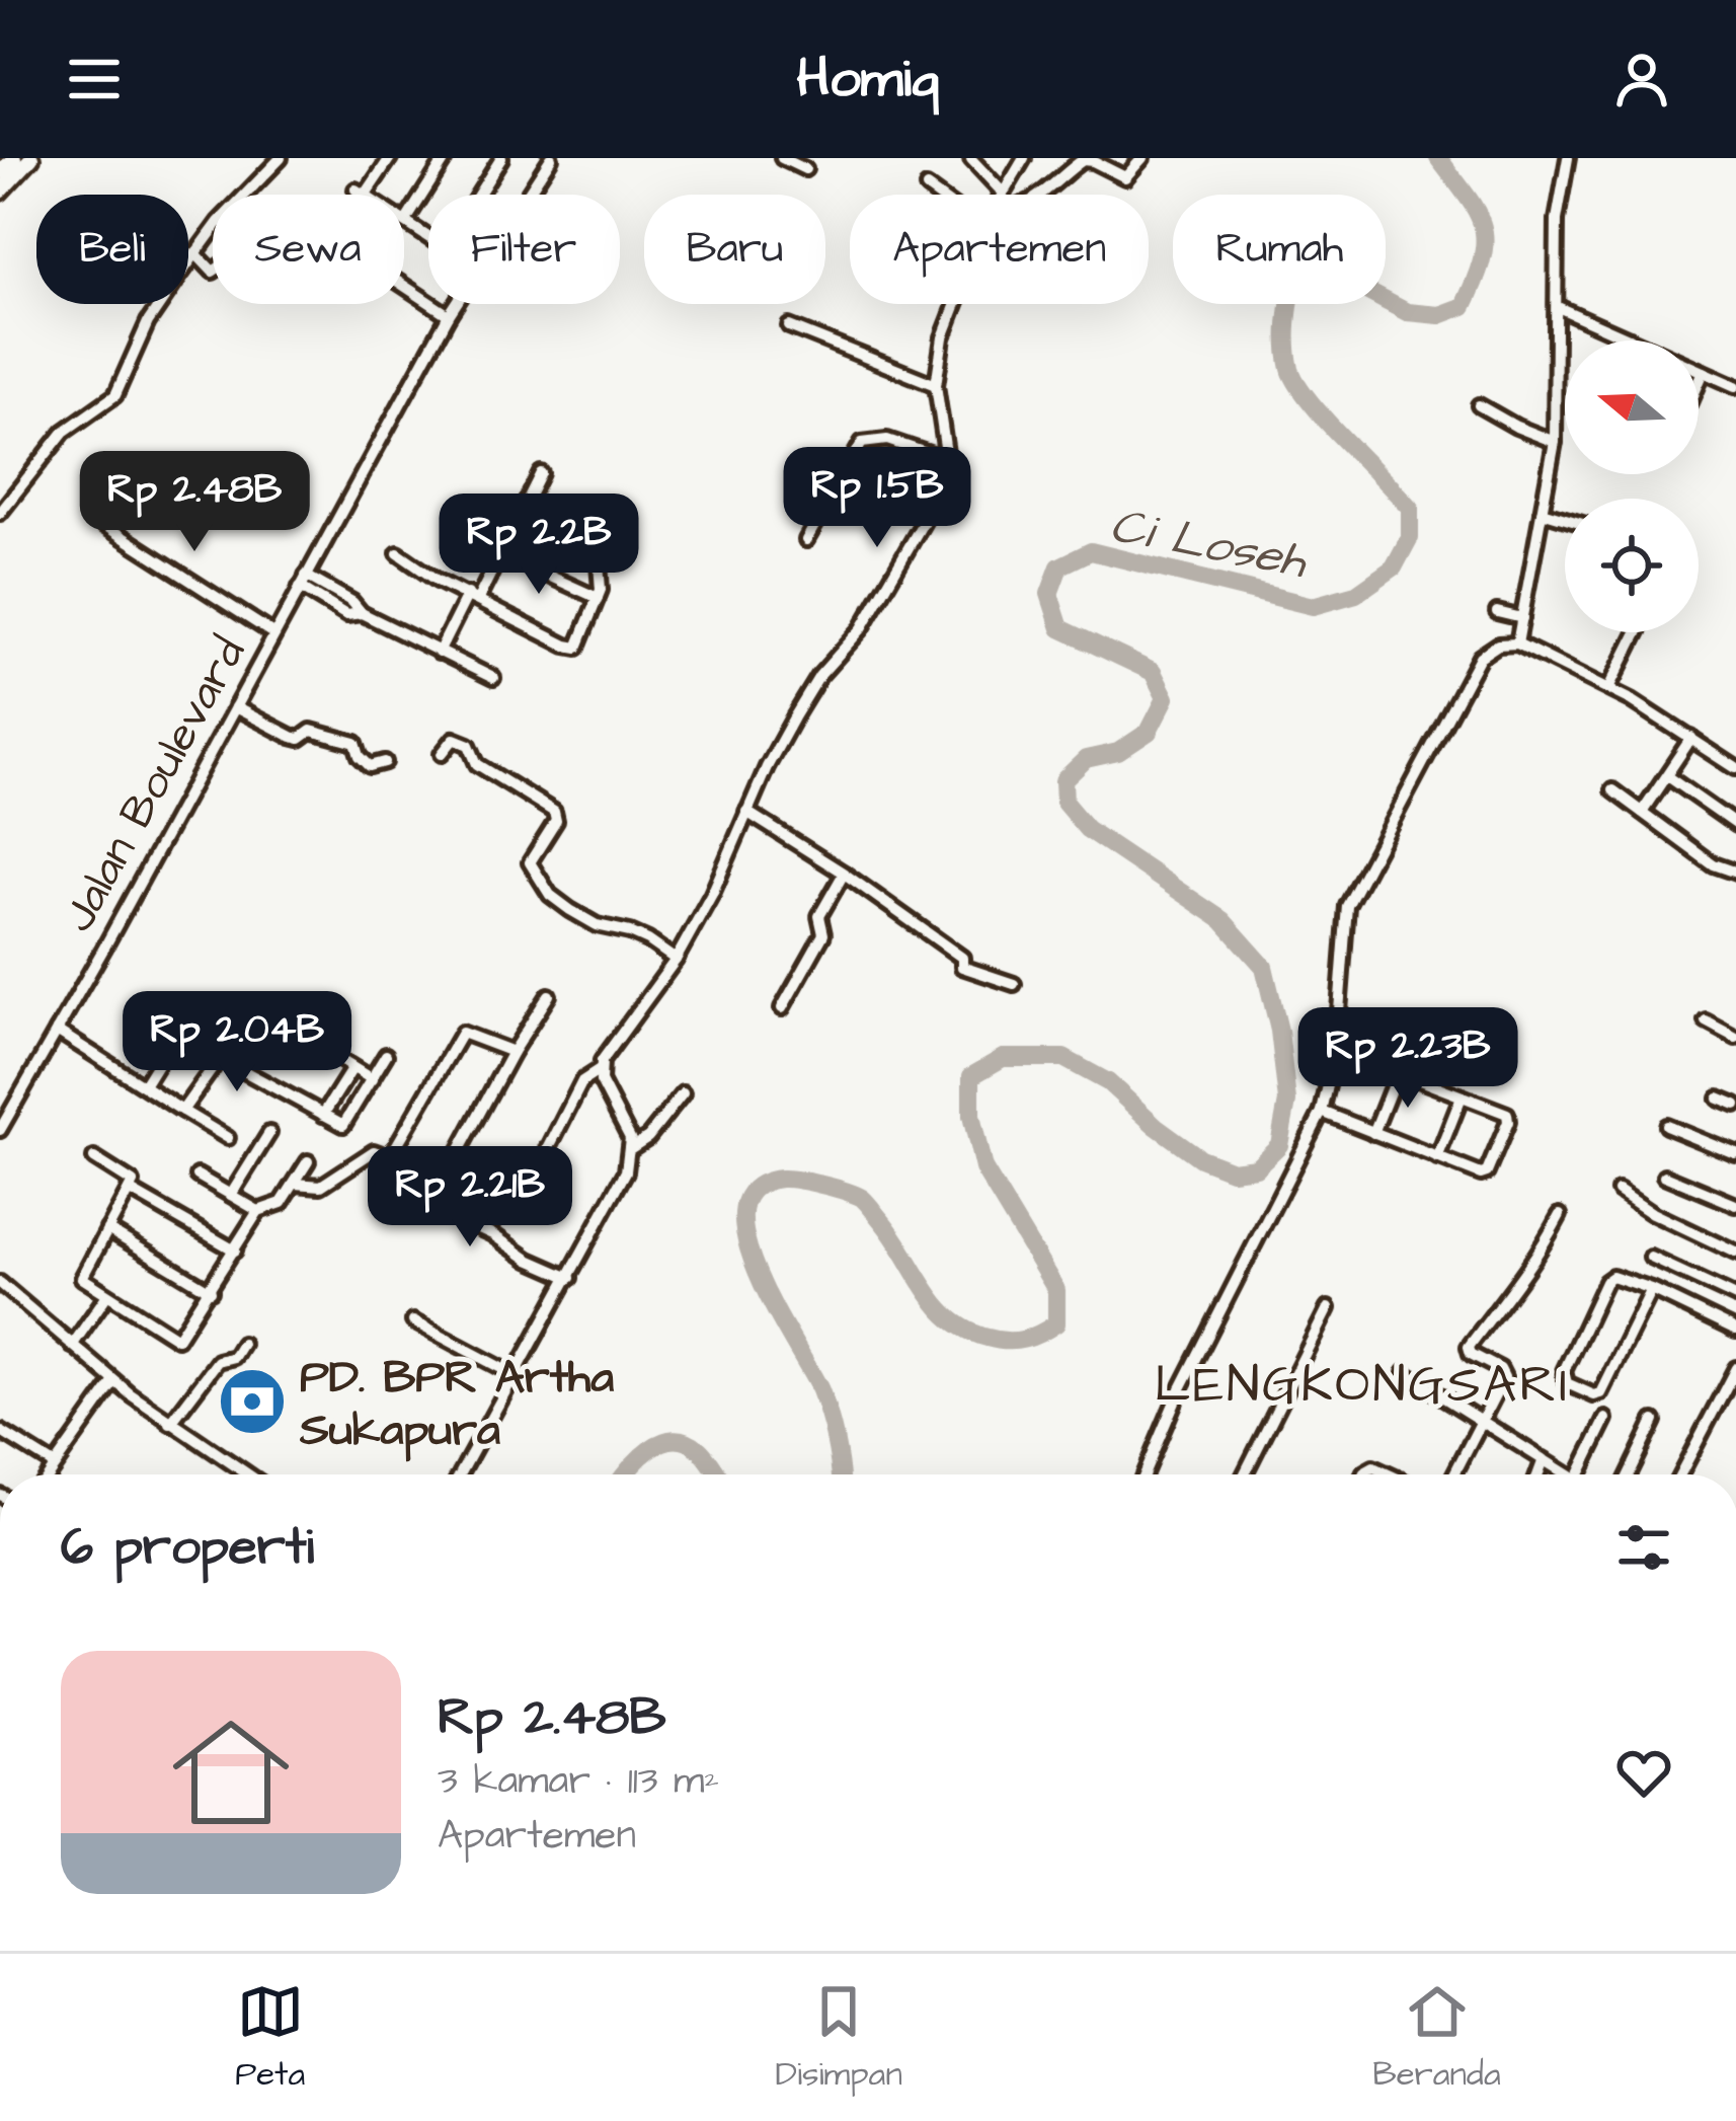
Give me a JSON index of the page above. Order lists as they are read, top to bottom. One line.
{"streets":{"street":["Jalan Boulevard"]},"districts":["LENGKONGSARI"],"water":["Ci Loseh"],"places":{"bank":["PD. BPR Artha Sukapura"]},"north":"left","page":{"header":"Homiq","chip":["Beli","Sewa","Filter","Baru","Apartemen","Rumah"],"price":["Rp 1.5B","Rp 2.48B","Rp 2.2B","Rp 2.04B","Rp 2.23B","Rp 2.21B"],"heading":"6 properti","list":[{"name":"Rp 2.48B","note":"3 kamar · 113 m² · Apartemen"}],"tabs":["Peta","Disimpan","Beranda"]}}
